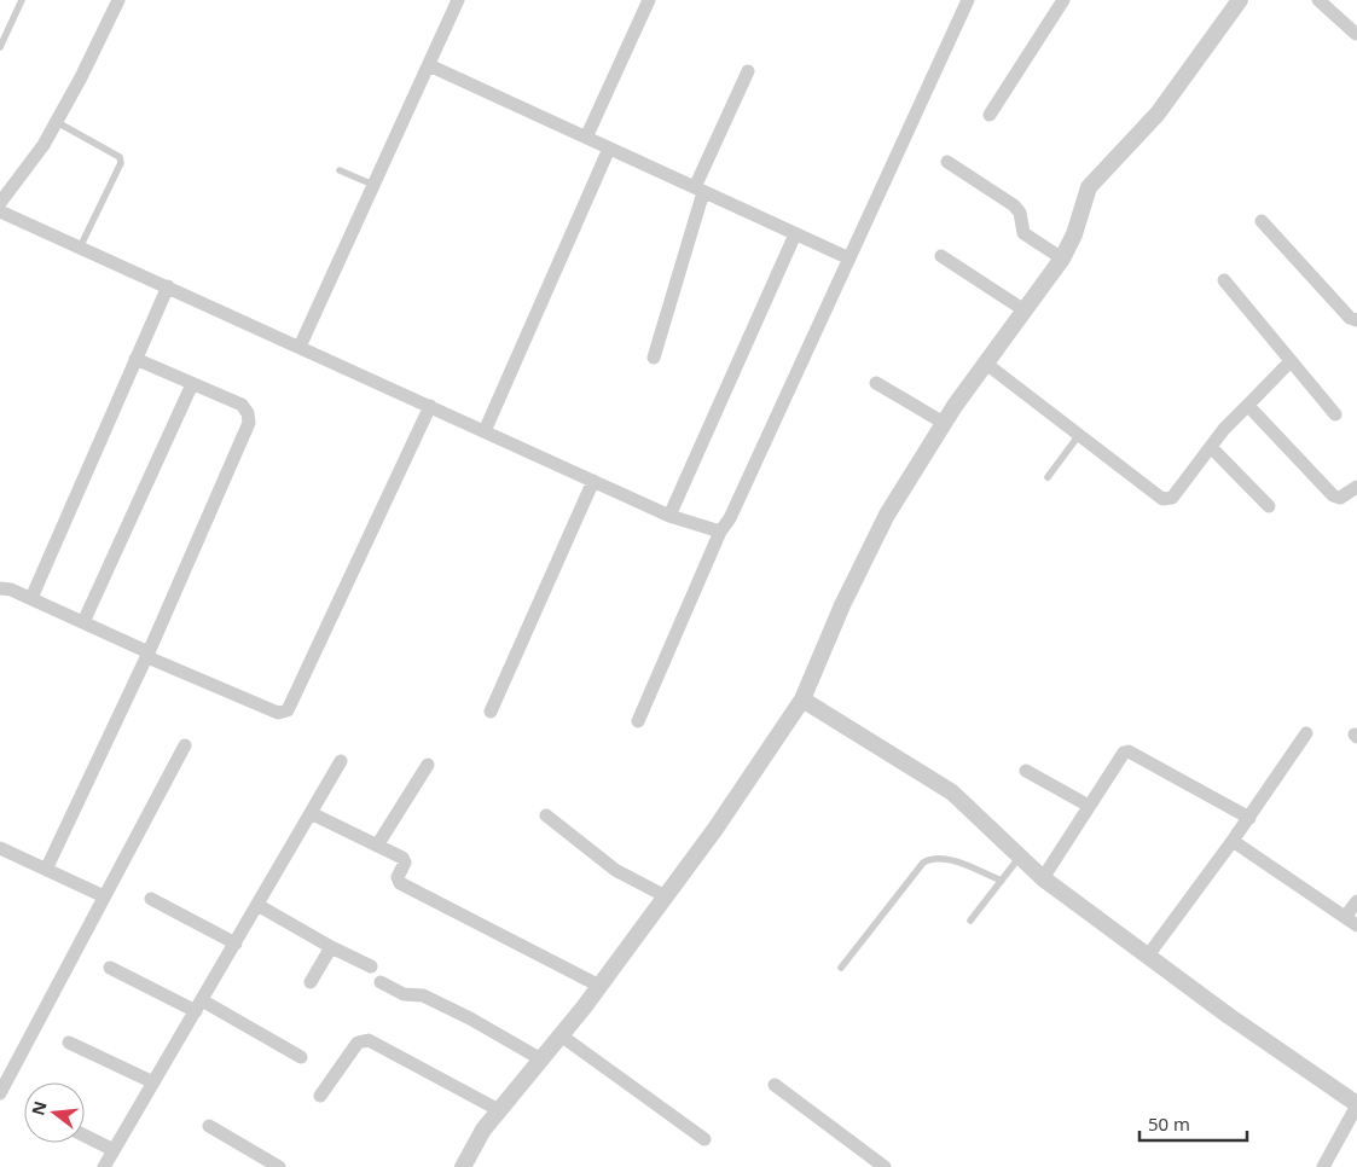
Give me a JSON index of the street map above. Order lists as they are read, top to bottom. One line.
{"scale_bar":"50 m","north":"left"}
